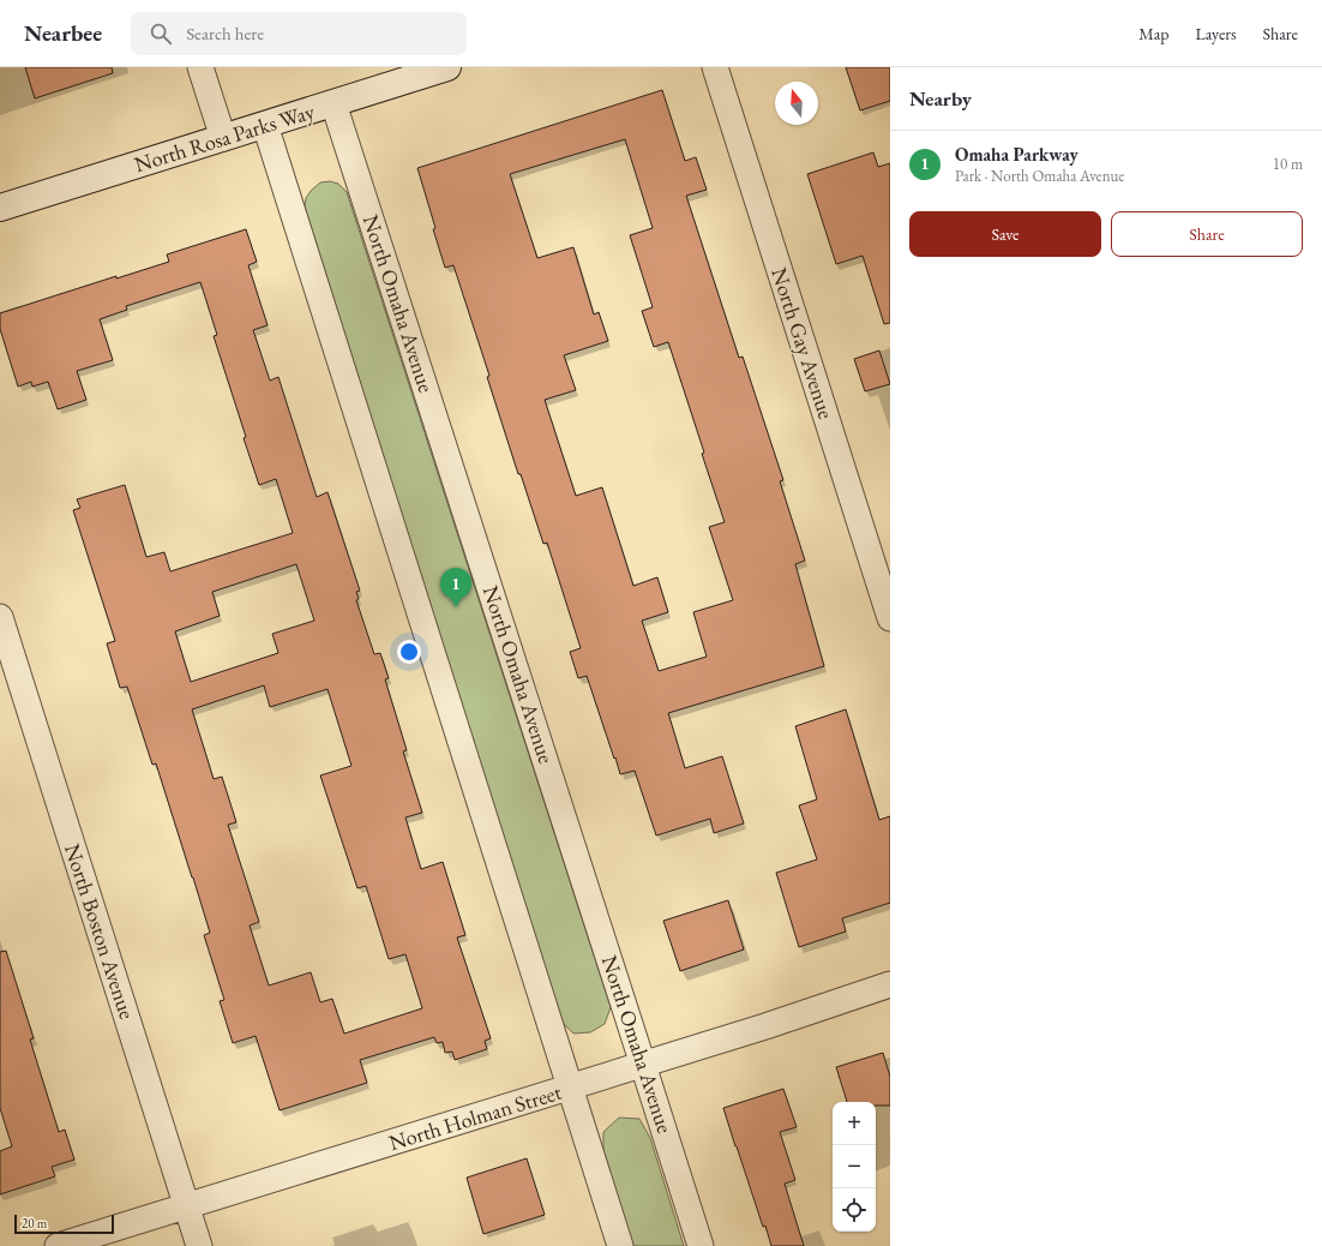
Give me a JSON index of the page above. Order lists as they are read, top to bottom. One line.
{"streets":{"main road":["North Rosa Parks Way"],"street":["North Omaha Avenue","North Gay Avenue","North Boston Avenue","North Holman Street"]},"crossings":[["North Rosa Parks Way","North Omaha Avenue"],["North Omaha Avenue","North Holman Street"],["North Boston Avenue","North Holman Street"]],"scale_bar":"20 m","north":"top","page":{"header":"Nearbee","search":"Search here","nav":["Map","Layers","Share"],"heading":"Nearby","list":[{"mark":"1","name":"Omaha Parkway","note":"Park · North Omaha Avenue","value":"10 m"}],"buttons":["Save","Share"],"pins":"1","map_buttons":["+","−"],"scale":"20 m"}}
